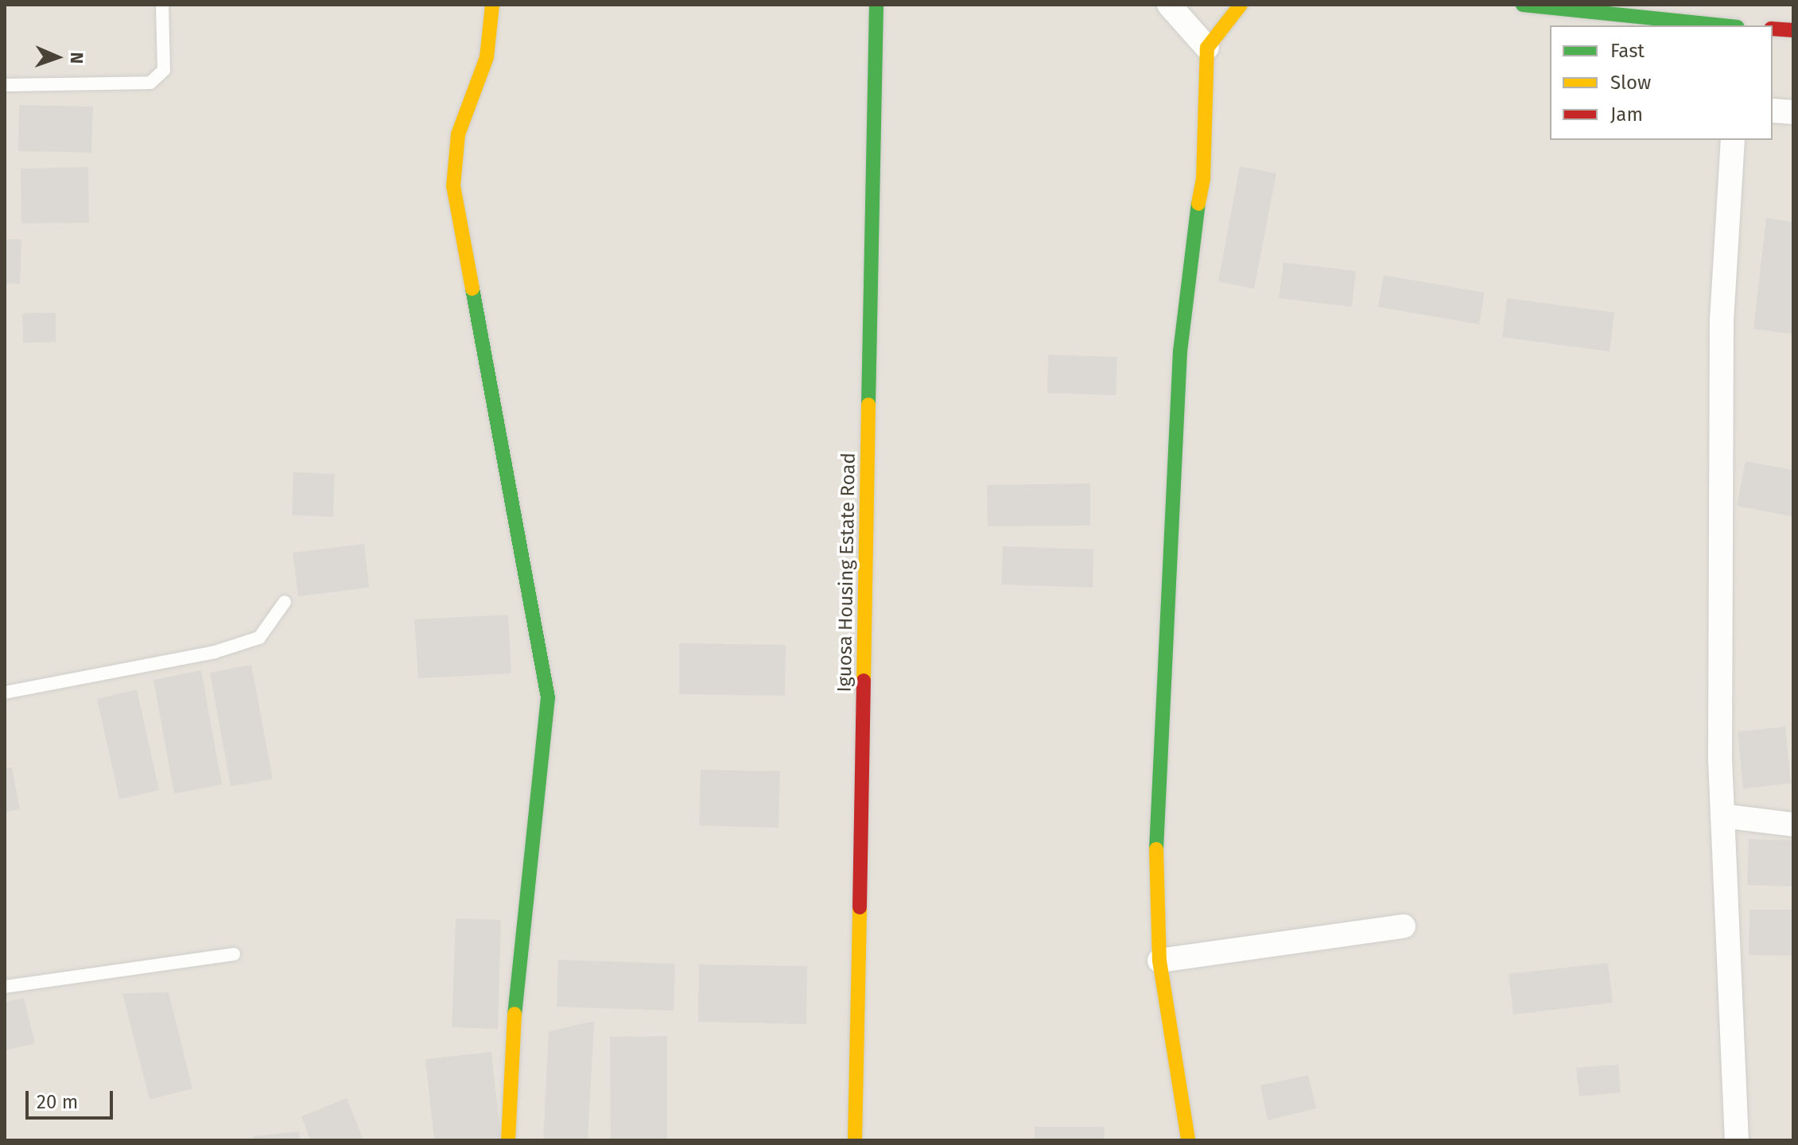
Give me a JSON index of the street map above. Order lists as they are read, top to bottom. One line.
{"streets":{"main road":["Iguosa Housing Estate Road"]},"legend":["Fast","Slow","Jam"],"scale_bar":"20 m","north":"right"}
